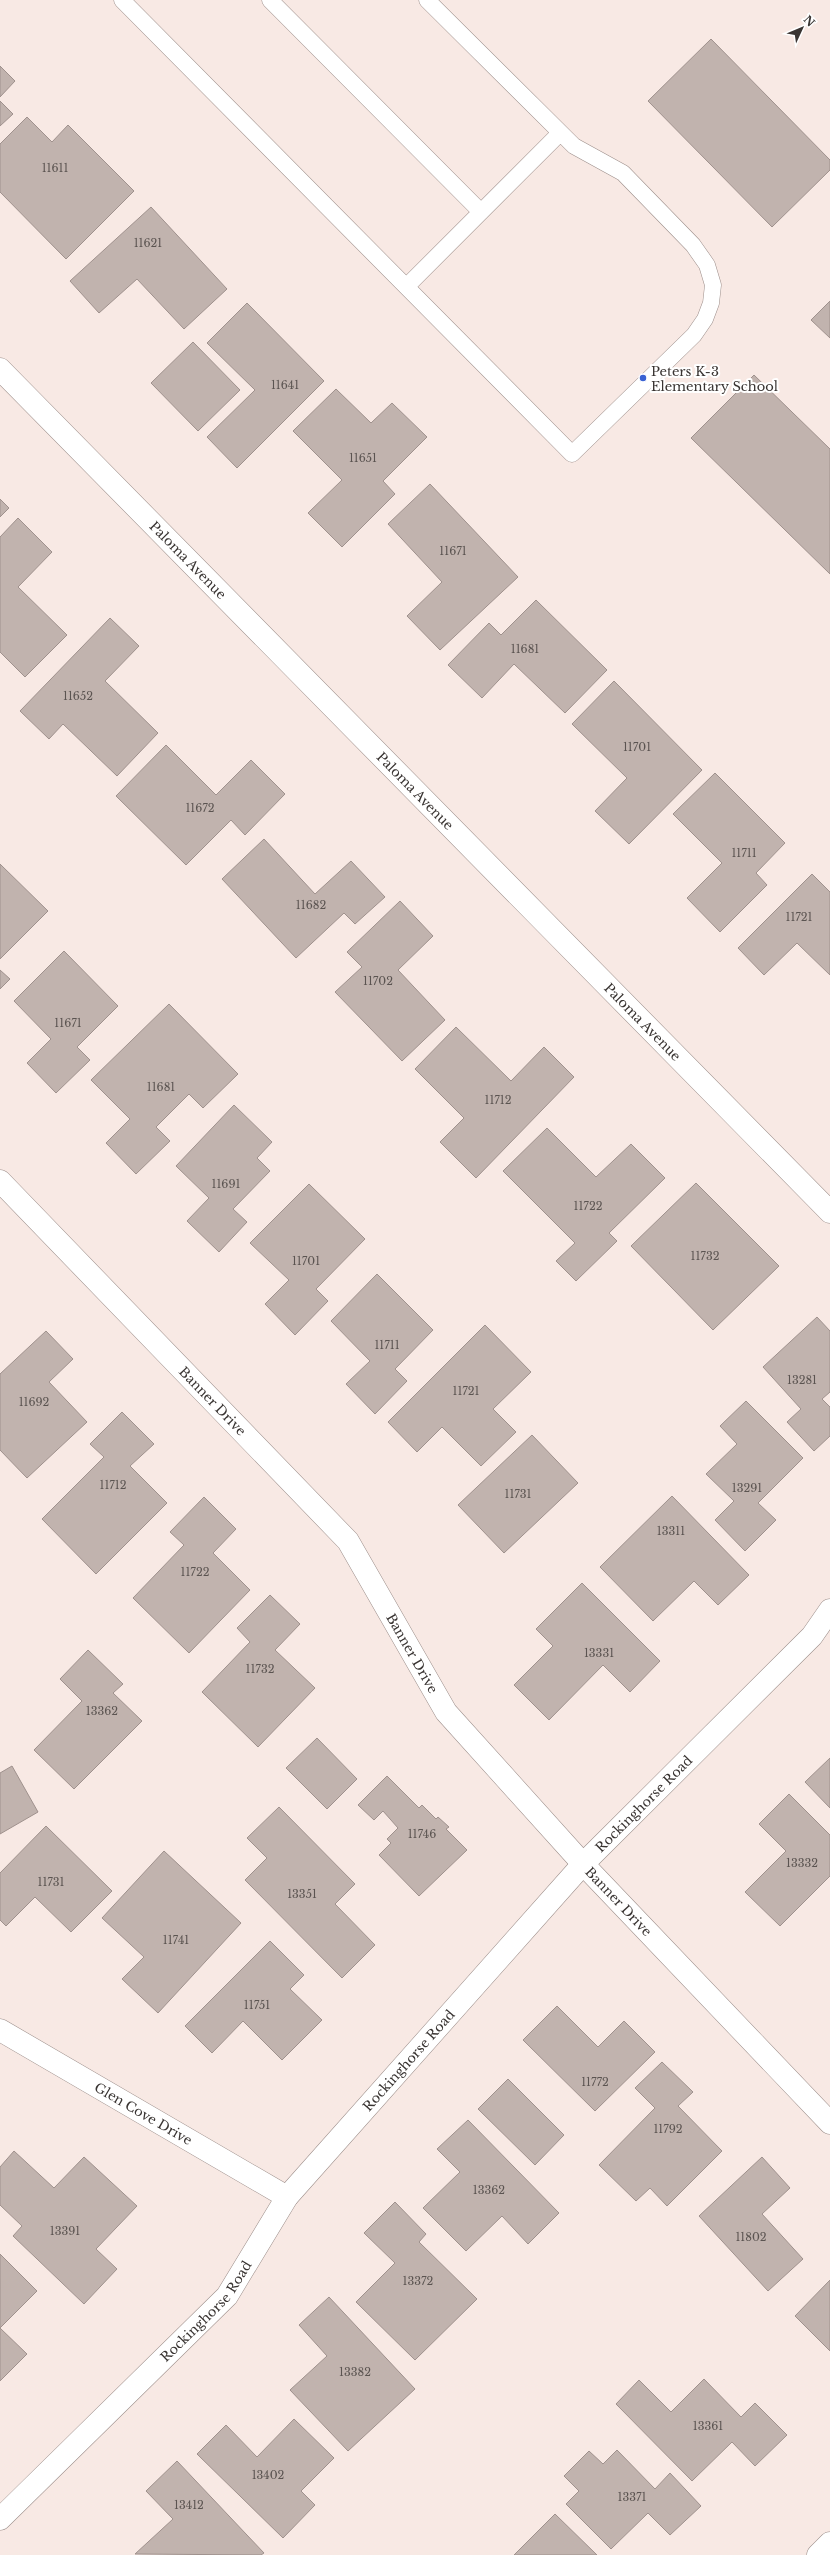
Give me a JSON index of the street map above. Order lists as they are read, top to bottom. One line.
{"streets":{"street":["Paloma Avenue","Banner Drive","Rockinghorse Road","Glen Cove Drive"]},"crossings":[["Banner Drive","Rockinghorse Road"],["Rockinghorse Road","Glen Cove Drive"]],"places":["Peters K-3 Elementary School"],"house_numbers":["11611","11621","11641","11651","11671","11681","11652","11701","11672","11711","11682","11721","11702","11671","11681","11712","11691","11722","11732","11701","11711","13281","11721","11692","11712","13291","11731","13311","11722","13331","11732","13362","11746","13332","11731","13351","11741","11751","11772","11792","13362","13391","11802","13372","13382","13361","13402","13371","13412"],"north":"top right"}
